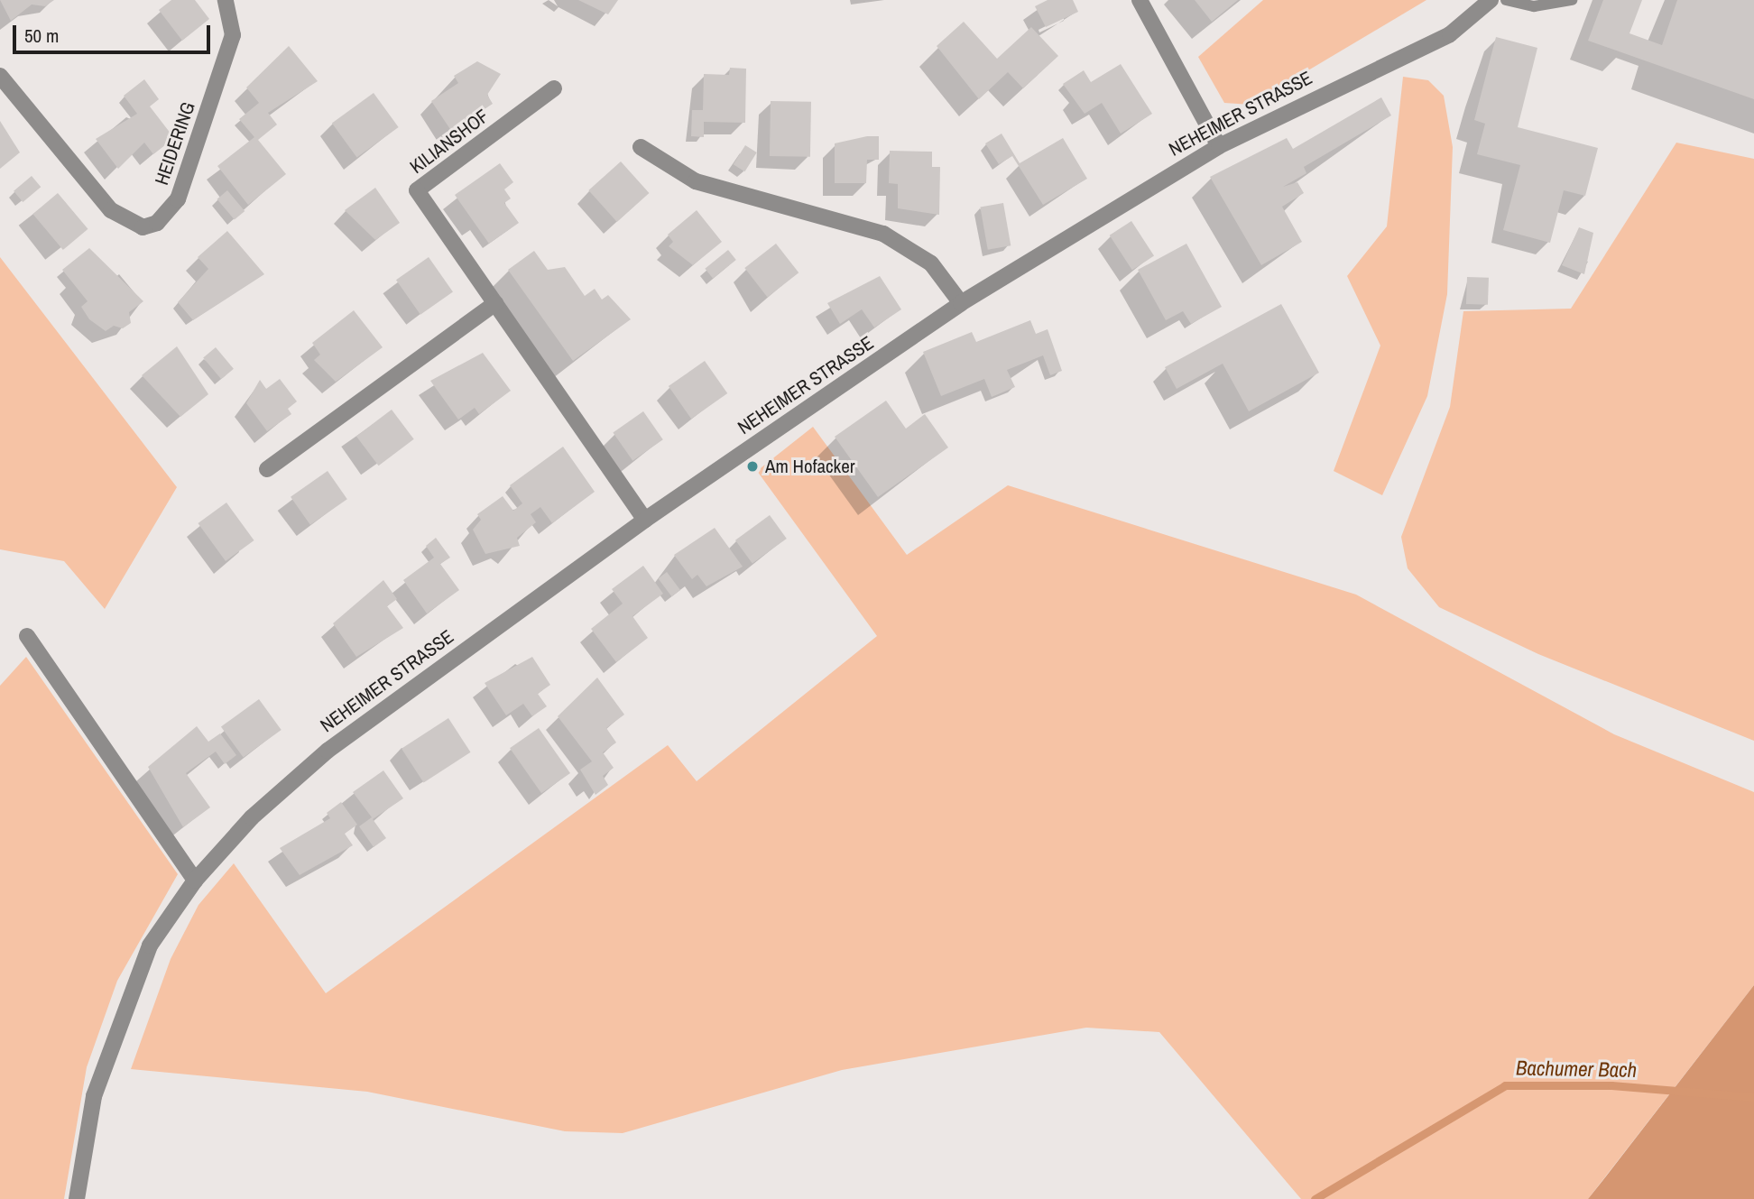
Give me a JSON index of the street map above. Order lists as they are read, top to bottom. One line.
{"streets":{"street":["NEHEIMER STRASSE","KILIANSHOF","HEIDERING"]},"crossings":[["NEHEIMER STRASSE","KILIANSHOF"]],"water":["Bachumer Bach"],"places":["Am Hofacker"],"scale_bar":"50 m"}
